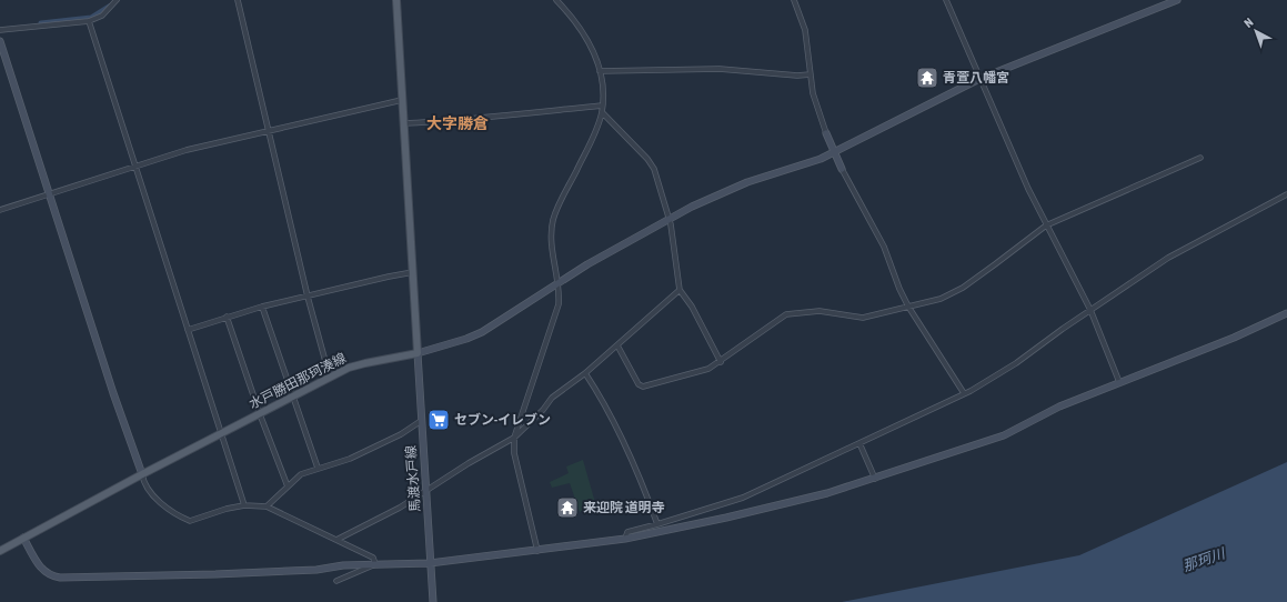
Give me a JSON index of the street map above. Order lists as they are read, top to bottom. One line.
{"streets":{"main road":["水戸勝田那珂湊線"],"street":["馬渡水戸線"]},"crossings":[["水戸勝田那珂湊線","馬渡水戸線"]],"districts":["大字勝倉"],"water":["那珂川"],"places":{"temple":["青萱八幡宮","来迎院 道明寺"],"supermarket":["セブン-イレブン"]},"north":"top left"}
